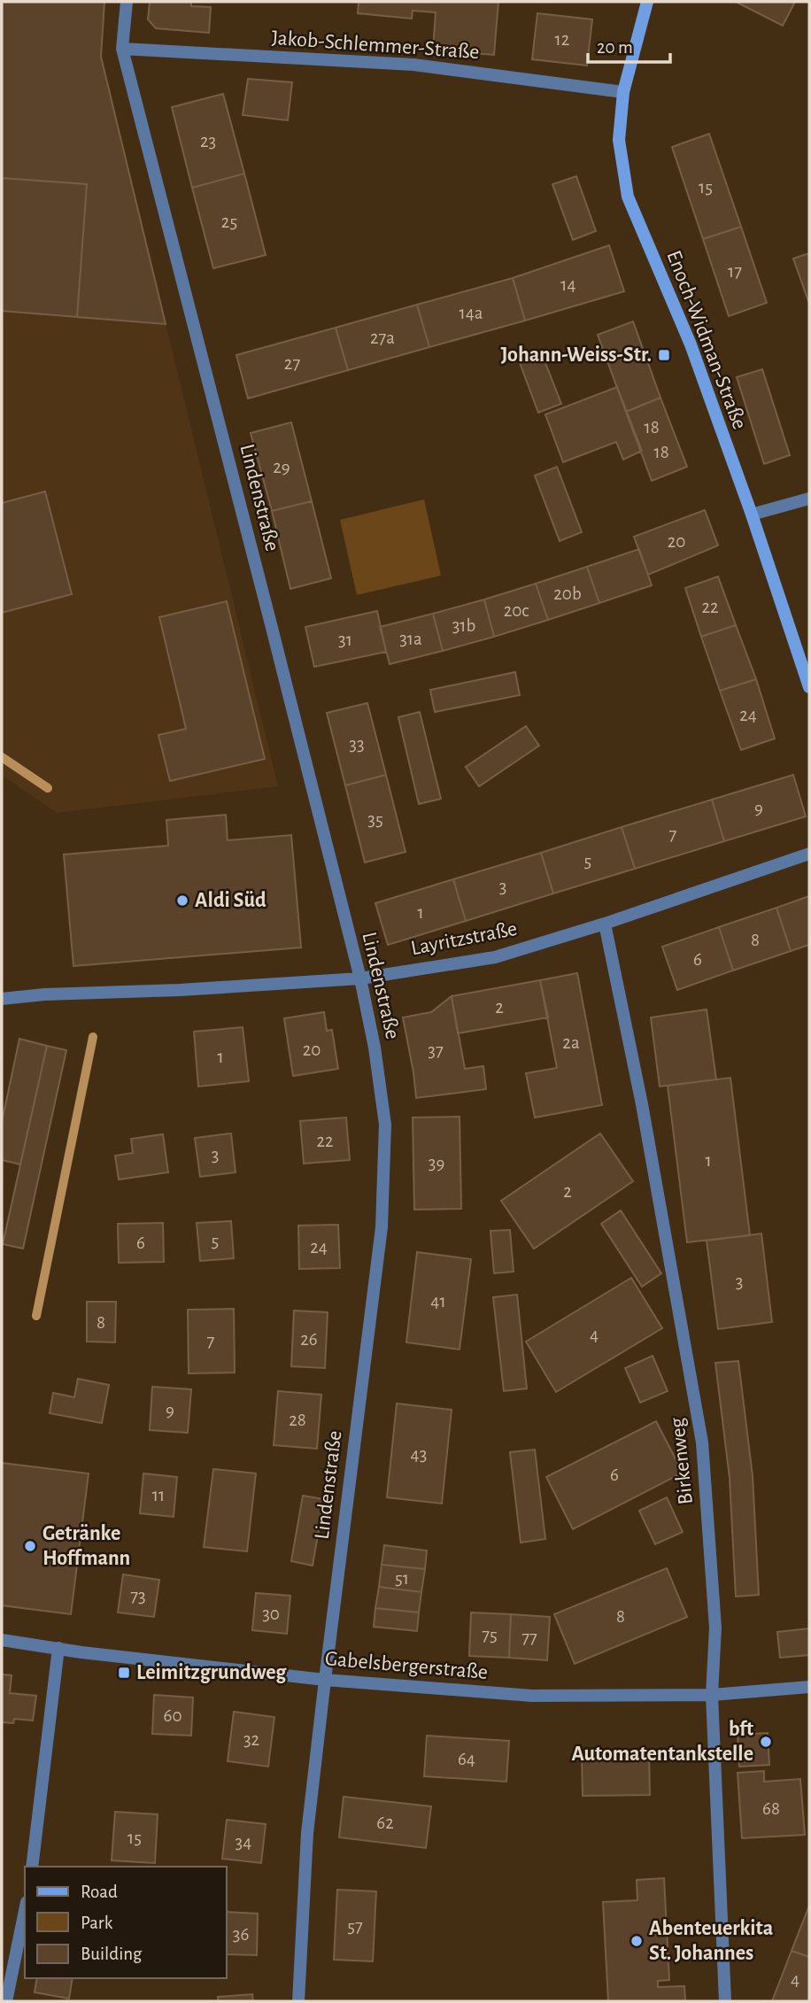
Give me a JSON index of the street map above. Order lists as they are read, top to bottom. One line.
{"streets":{"street":["Jakob-Schlemmer-Straße","Enoch-Widman-Straße","Lindenstraße","Layritzstraße","Birkenweg","Gabelsbergerstraße"]},"crossings":[["Jakob-Schlemmer-Straße","Enoch-Widman-Straße"],["Jakob-Schlemmer-Straße","Lindenstraße"],["Lindenstraße","Layritzstraße"],["Lindenstraße","Gabelsbergerstraße"],["Layritzstraße","Birkenweg"],["Birkenweg","Gabelsbergerstraße"]],"places":{"transit":["Johann-Weiss-Str.","Leimitzgrundweg"],"other":["Aldi Süd","Getränke Hoffmann","bft Automatentankstelle","Abenteuerkita St. Johannes"]},"house_numbers":["12","23","15","25","17","14","14a","27a","27","18","18","29","20","20b","22","20c","31b","31a","31","24","33","9","35","7","5","3","1","8","6","2","2a","20","37","1","22","3","1","39","2","5","6","24","3","41","8","4","26","7","9","28","43","6","11","51","73","30","8","75","77","60","32","64","68","62","15","34","57","36","4"],"legend":["Road","Park","Building"],"scale_bar":"20 m"}
